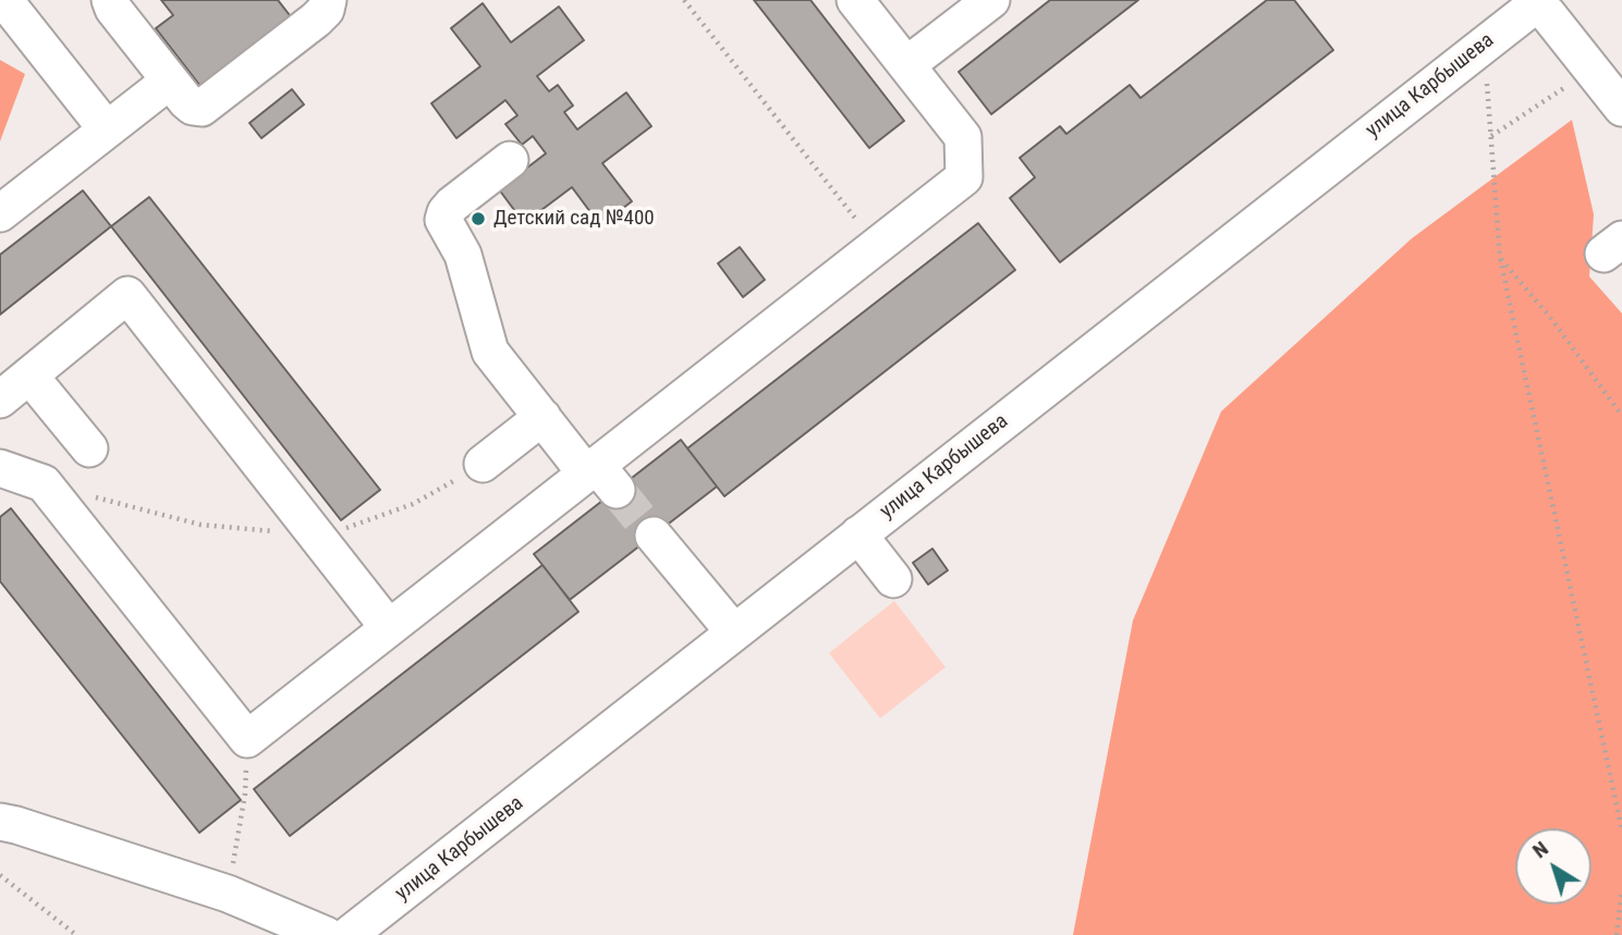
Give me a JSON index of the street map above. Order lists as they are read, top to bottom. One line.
{"streets":{"street":["улица Карбышева"]},"places":["Детский сад №400"],"north":"top left"}
